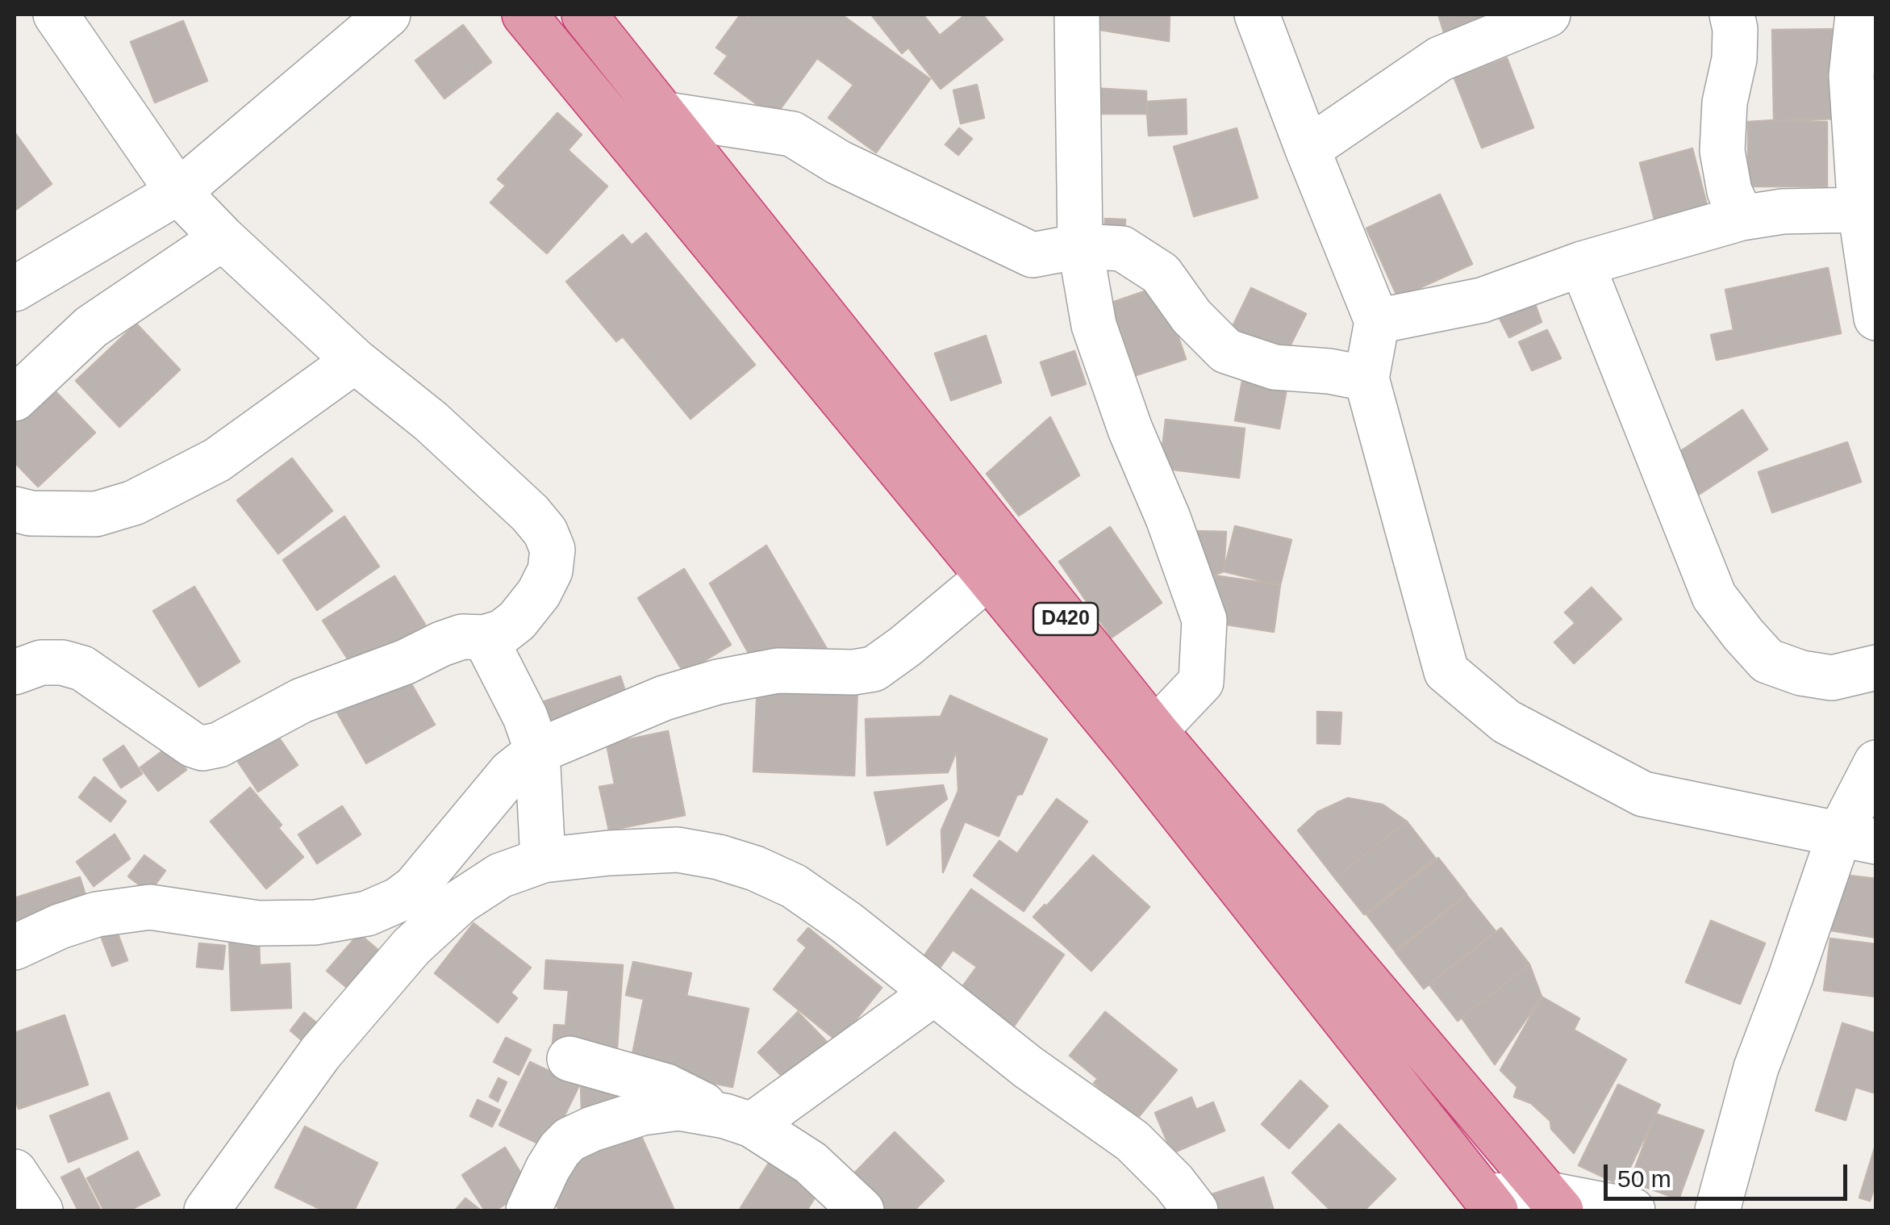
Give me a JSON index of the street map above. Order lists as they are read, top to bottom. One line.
{"streets":{"highway":["D420"]},"scale_bar":"50 m"}
